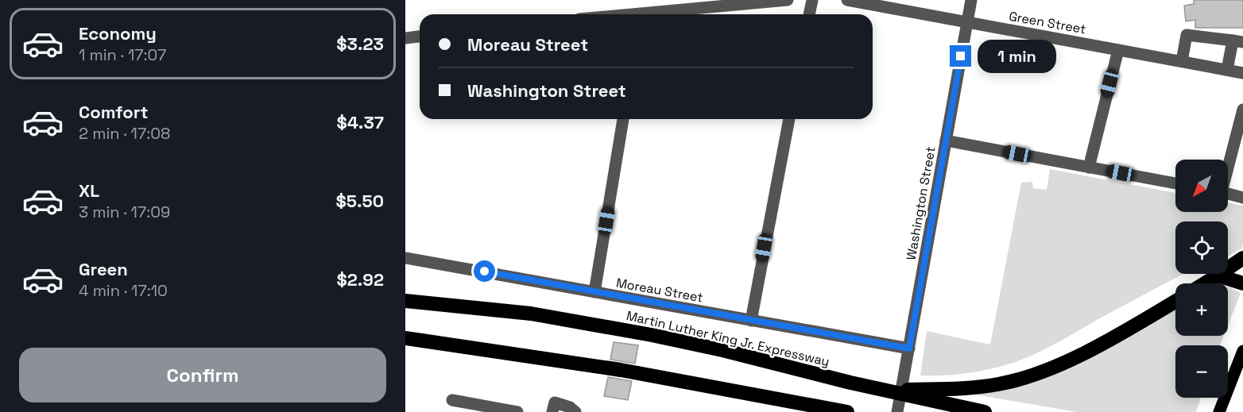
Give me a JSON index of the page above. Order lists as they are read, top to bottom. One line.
{"streets":{"highway":["Martin Luther King Jr. Expressway"],"street":["Green Street","Washington Street","Moreau Street"]},"crossings":[["Green Street","Washington Street"],["Washington Street","Moreau Street"]],"north":"bottom left","page":{"list":[{"name":"Economy","note":"1 min · 17:07","value":"$3.23"},{"name":"Comfort","note":"2 min · 17:08","value":"$4.37"},{"name":"XL","note":"3 min · 17:09","value":"$5.50"},{"name":"Green","note":"4 min · 17:10","value":"$2.92"}],"banner":["Moreau Street","Washington Street"],"bubble":"1 min","map_buttons":["+","−"],"buttons":"Confirm"}}
